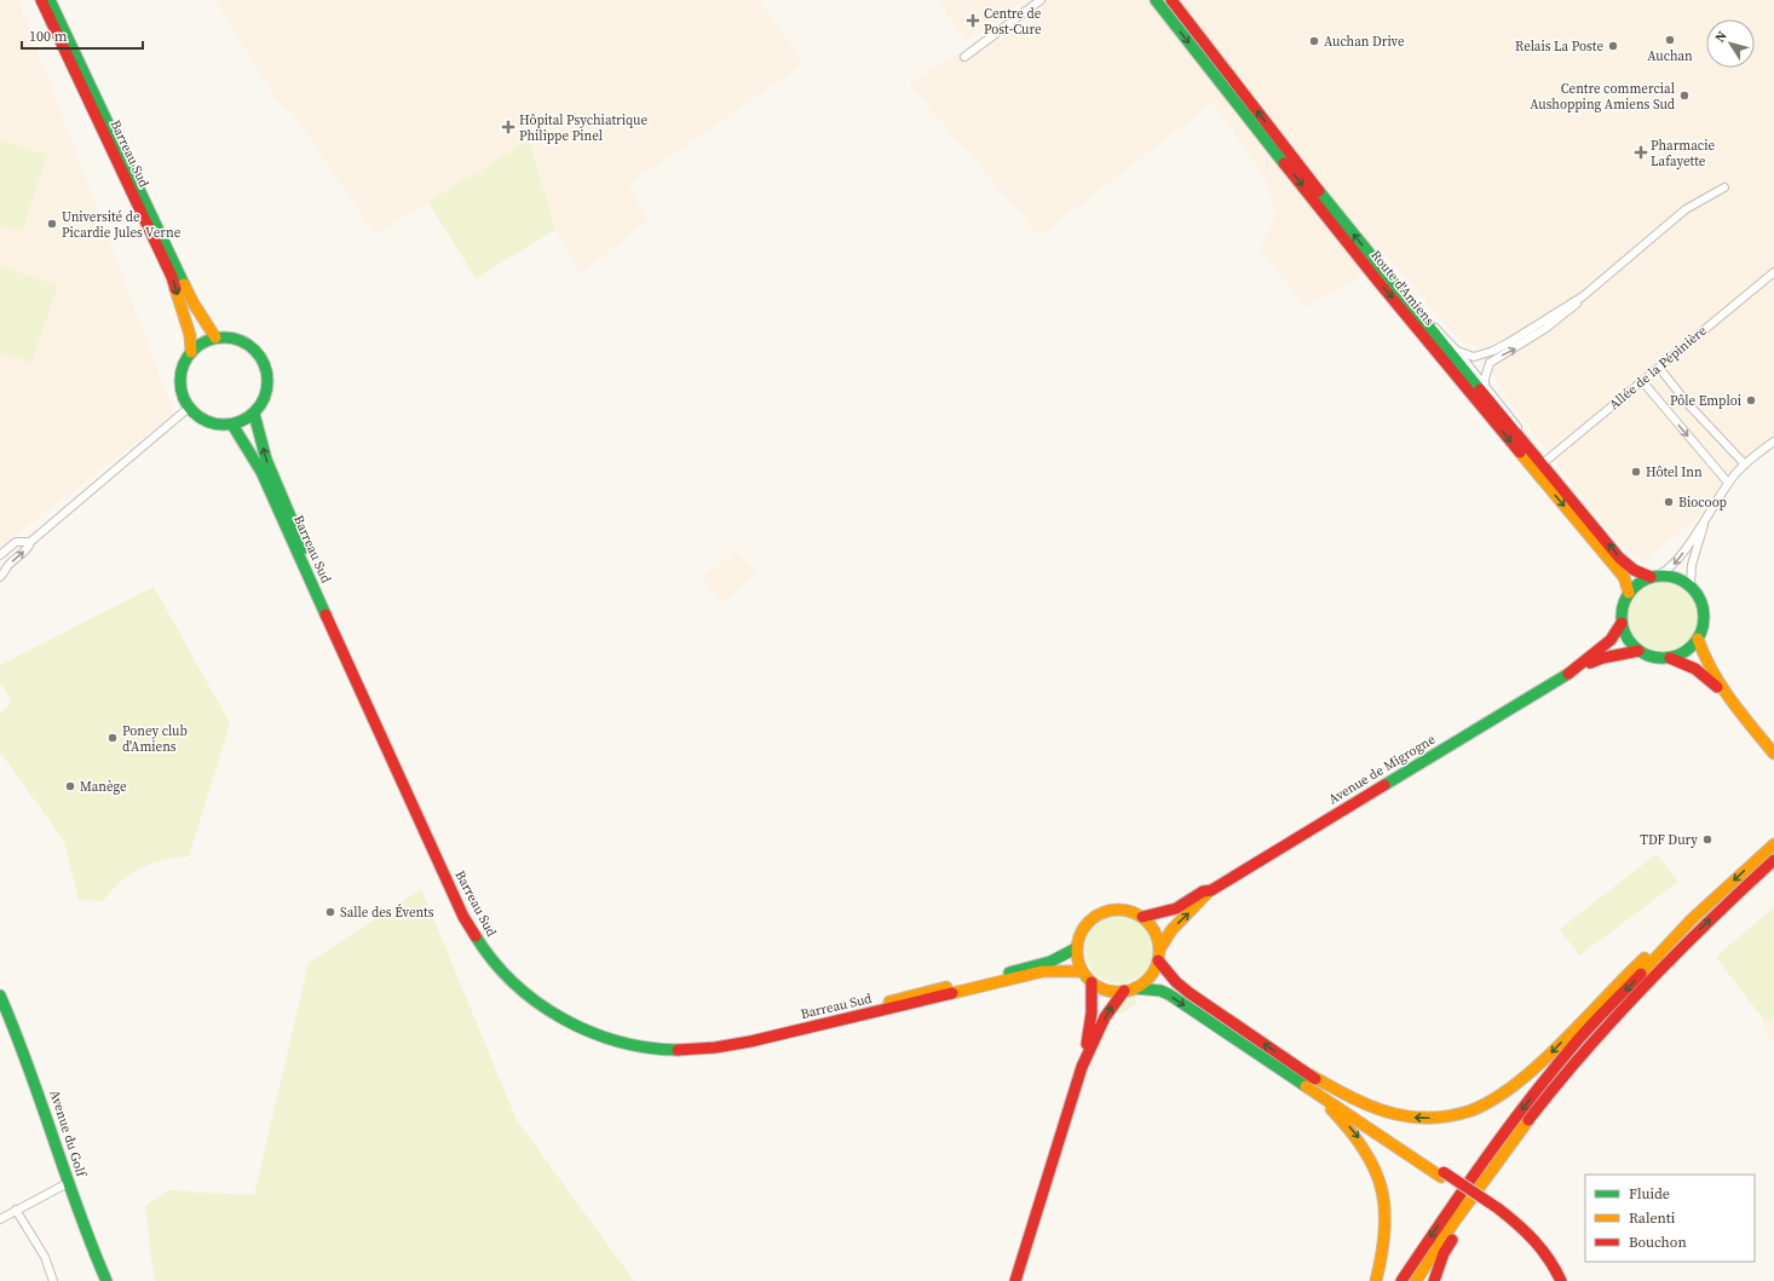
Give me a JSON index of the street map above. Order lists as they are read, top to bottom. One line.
{"streets":{"main road":["Barreau Sud","Route d'Amiens","Avenue de Migrogne","Avenue du Golf"],"street":["Allée de la Pépinière"]},"crossings":[["Barreau Sud","Avenue de Migrogne"],["Route d'Amiens","Allée de la Pépinière"],["Route d'Amiens","Avenue de Migrogne"]],"places":{"health":["Centre de Post-Cure","Hôpital Psychiatrique Philippe Pinel","Pharmacie Lafayette"],"other":["Auchan","Auchan Drive","Relais La Poste","Centre commercial Aushopping Amiens Sud","Université de Picardie Jules Verne","Pôle Emploi","Hôtel Inn","Biocoop","Poney club d'Amiens","Manège","TDF Dury","Salle des Évents"]},"legend":["Fluide","Ralenti","Bouchon"],"scale_bar":"100 m","north":"top left"}
